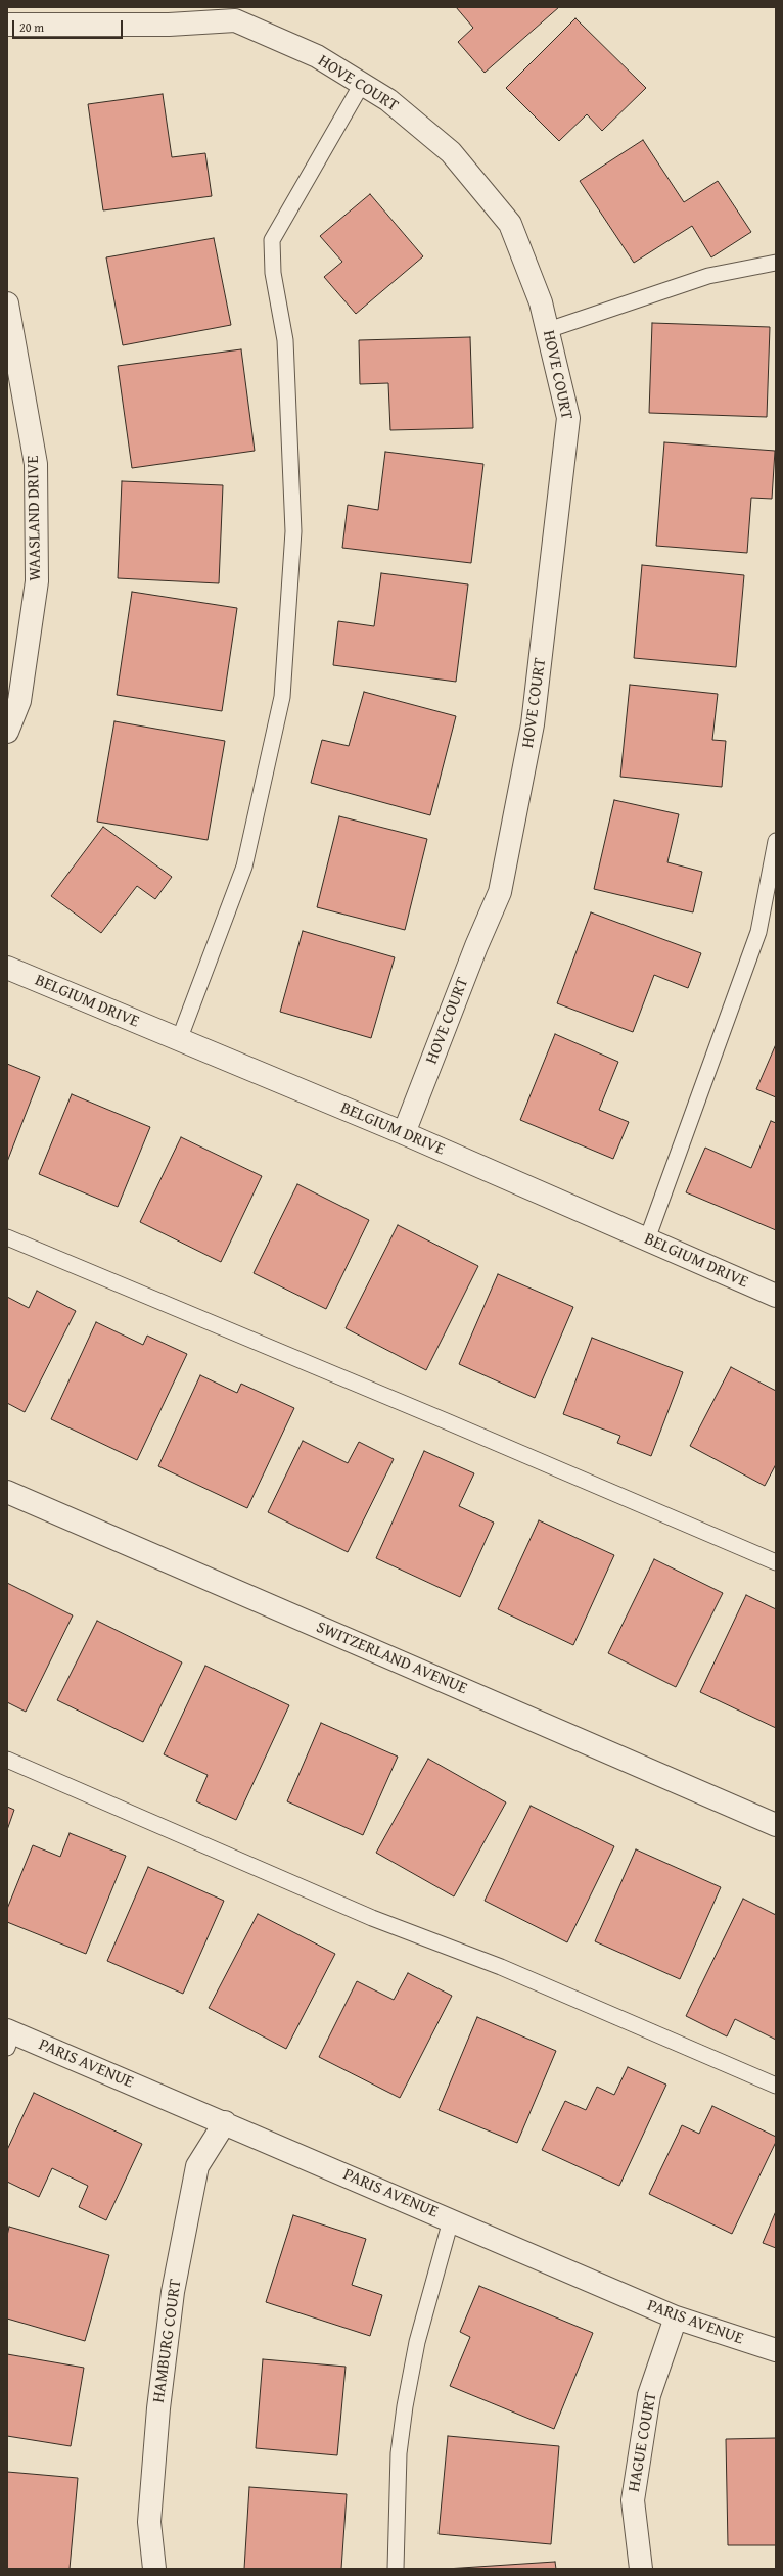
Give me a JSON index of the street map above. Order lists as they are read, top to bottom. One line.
{"streets":{"street":["HOVE COURT","WAASLAND DRIVE","BELGIUM DRIVE","SWITZERLAND AVENUE","PARIS AVENUE","HAMBURG COURT","HAGUE COURT"]},"crossings":[["HOVE COURT","BELGIUM DRIVE"],["PARIS AVENUE","HAMBURG COURT"],["PARIS AVENUE","HAGUE COURT"]],"scale_bar":"20 m"}
